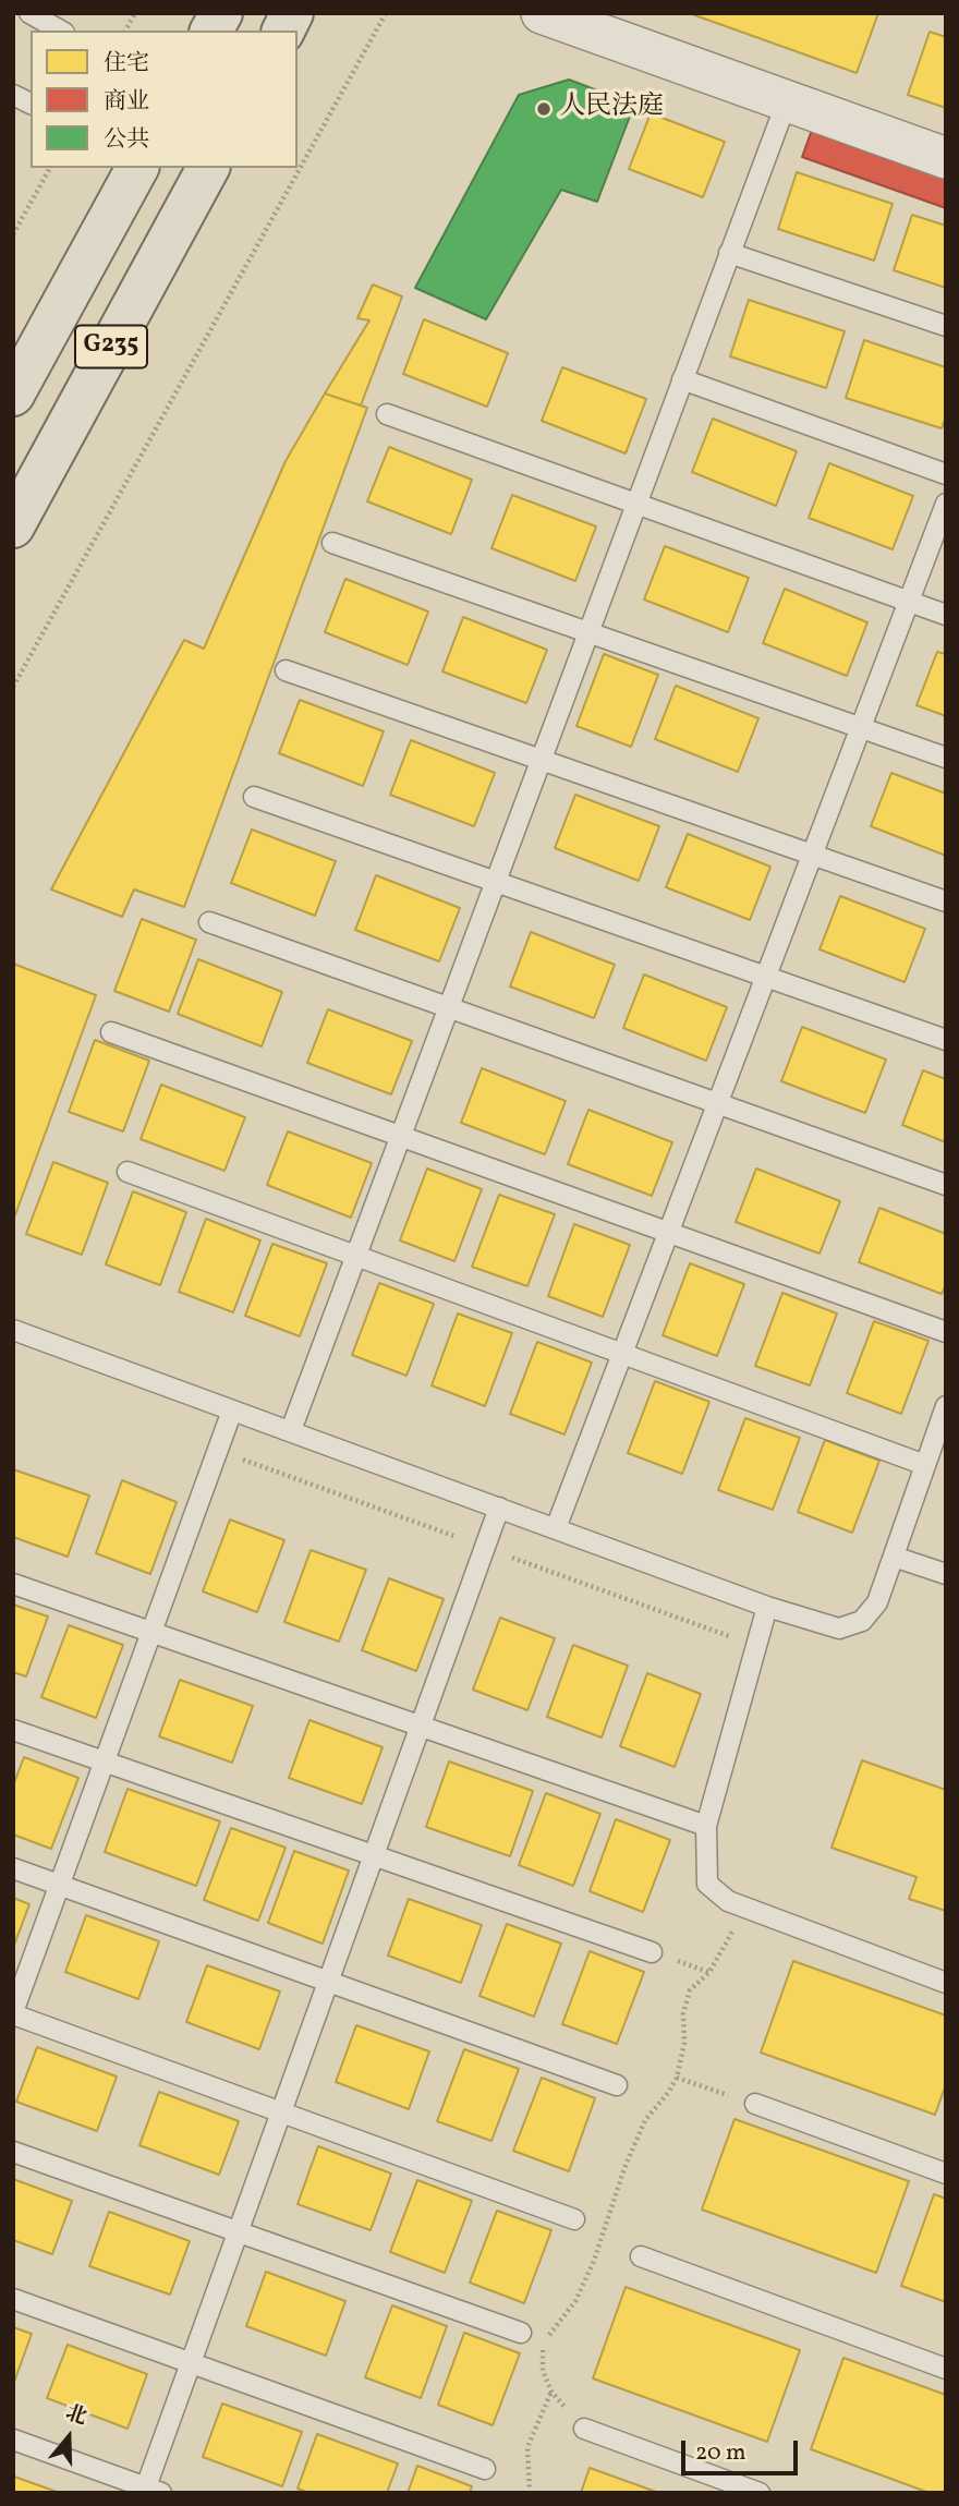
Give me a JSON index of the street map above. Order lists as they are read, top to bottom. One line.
{"streets":{"highway":["G235"]},"places":["人民法庭"],"legend":["住宅","商业","公共"],"scale_bar":"20 m","north":"top"}
